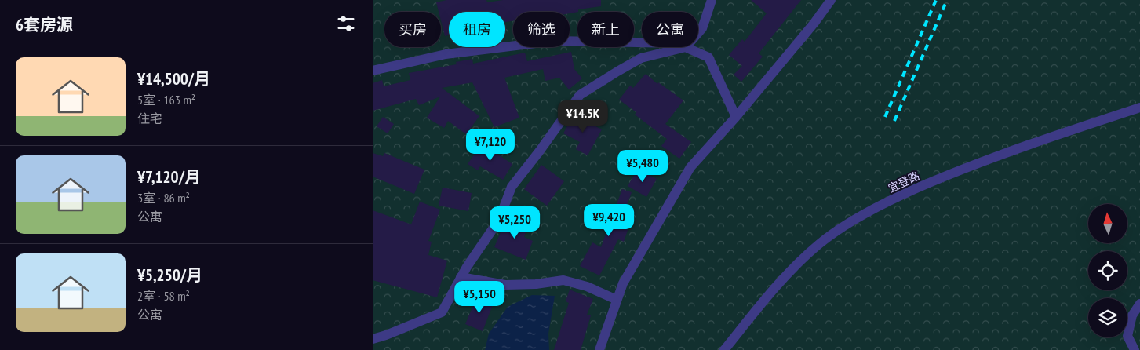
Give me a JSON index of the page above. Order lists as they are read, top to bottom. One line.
{"streets":{"street":["宜登路"]},"north":"top","page":{"heading":"6套房源","chip":["买房","租房","筛选","新上","公寓"],"list":[{"name":"¥14,500/月","note":"5室 · 163 m² · 住宅"},{"name":"¥7,120/月","note":"3室 · 86 m² · 公寓"},{"name":"¥5,250/月","note":"2室 · 58 m² · 公寓"}],"price":["¥14.5K","¥7,120","¥5,480","¥9,420","¥5,250","¥5,150"]}}
